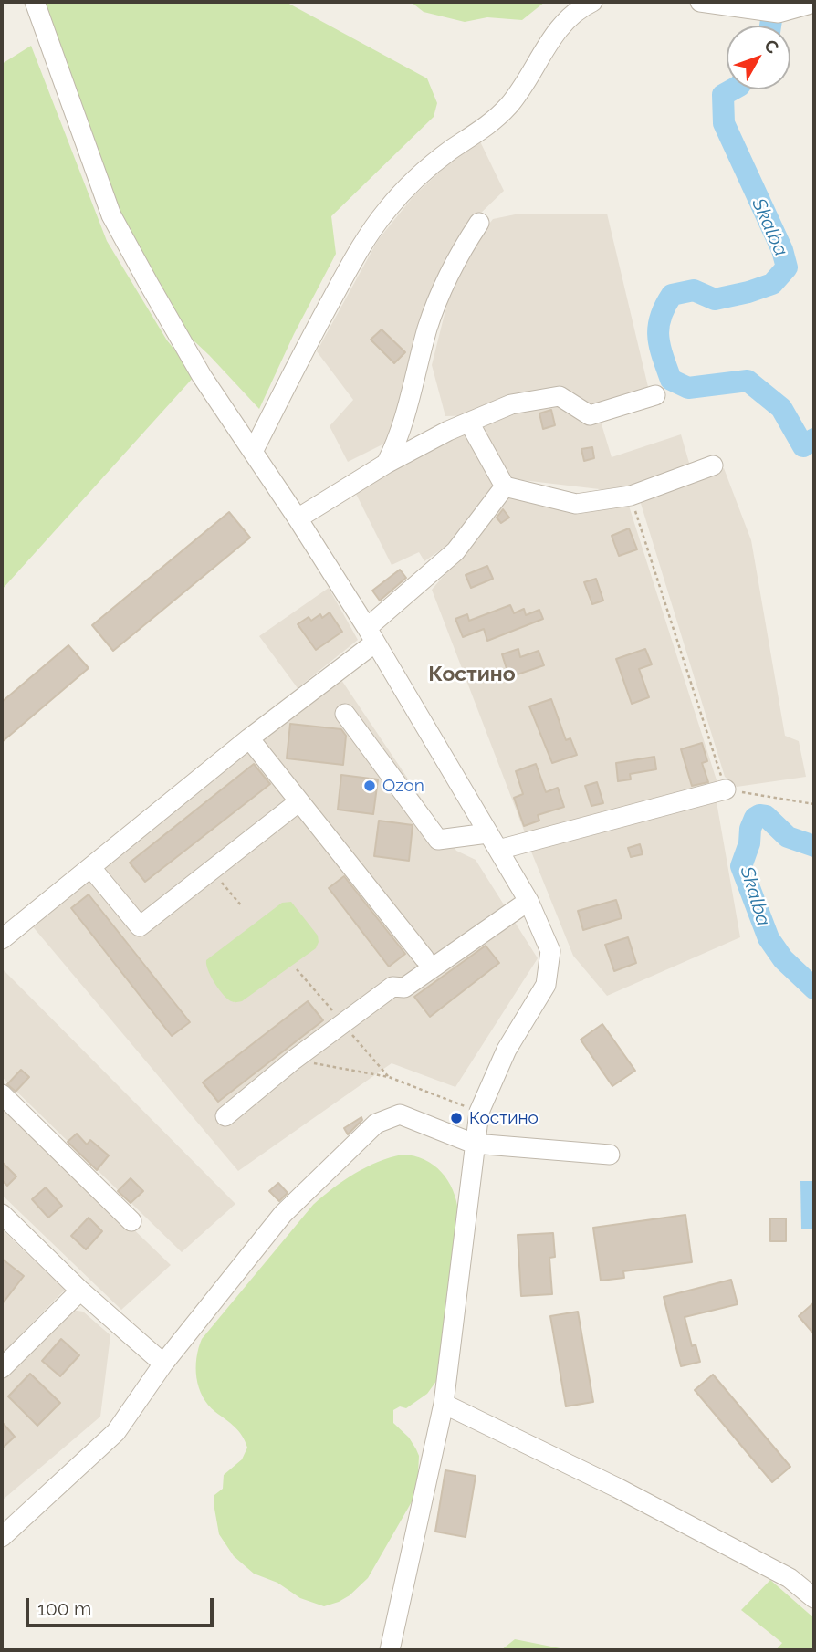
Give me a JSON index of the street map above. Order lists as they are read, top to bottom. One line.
{"districts":["Костино"],"water":["Skalba"],"places":["Ozon","Костино"],"scale_bar":"100 m","north":"top right"}
